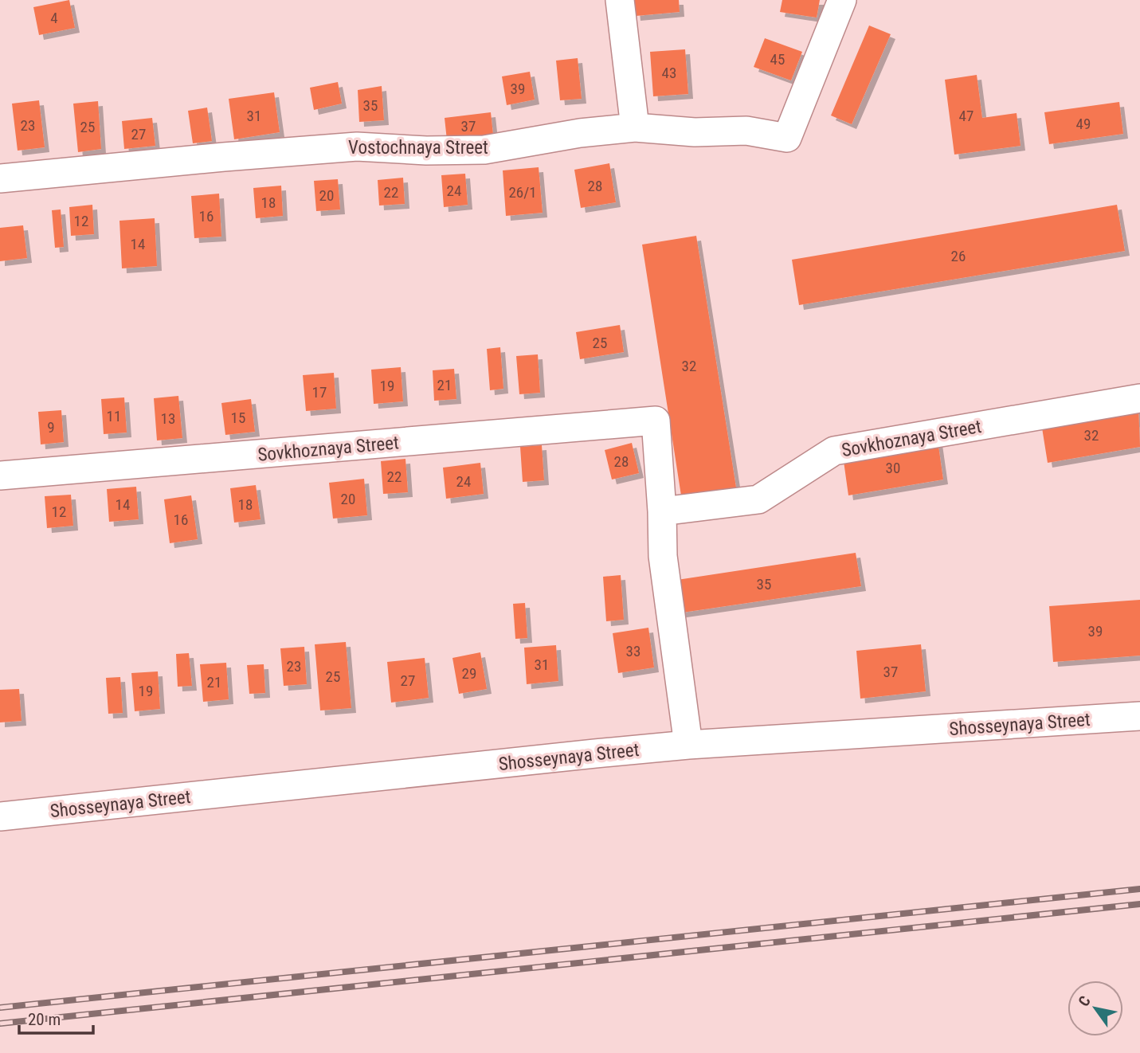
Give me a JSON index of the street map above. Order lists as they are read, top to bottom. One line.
{"streets":{"street":["Vostochnaya Street","Sovkhoznaya Street","Shosseynaya Street"]},"house_numbers":["4","45","43","39","35","31","47","49","23","37","25","27","28","24","22","26/1","20","18","16","12","14","26","25","32","21","19","17","11","15","13","9","32","28","30","22","24","20","14","18","12","16","35","39","33","31","23","37","29","25","27","21","19"],"scale_bar":"20 m","north":"top left"}
